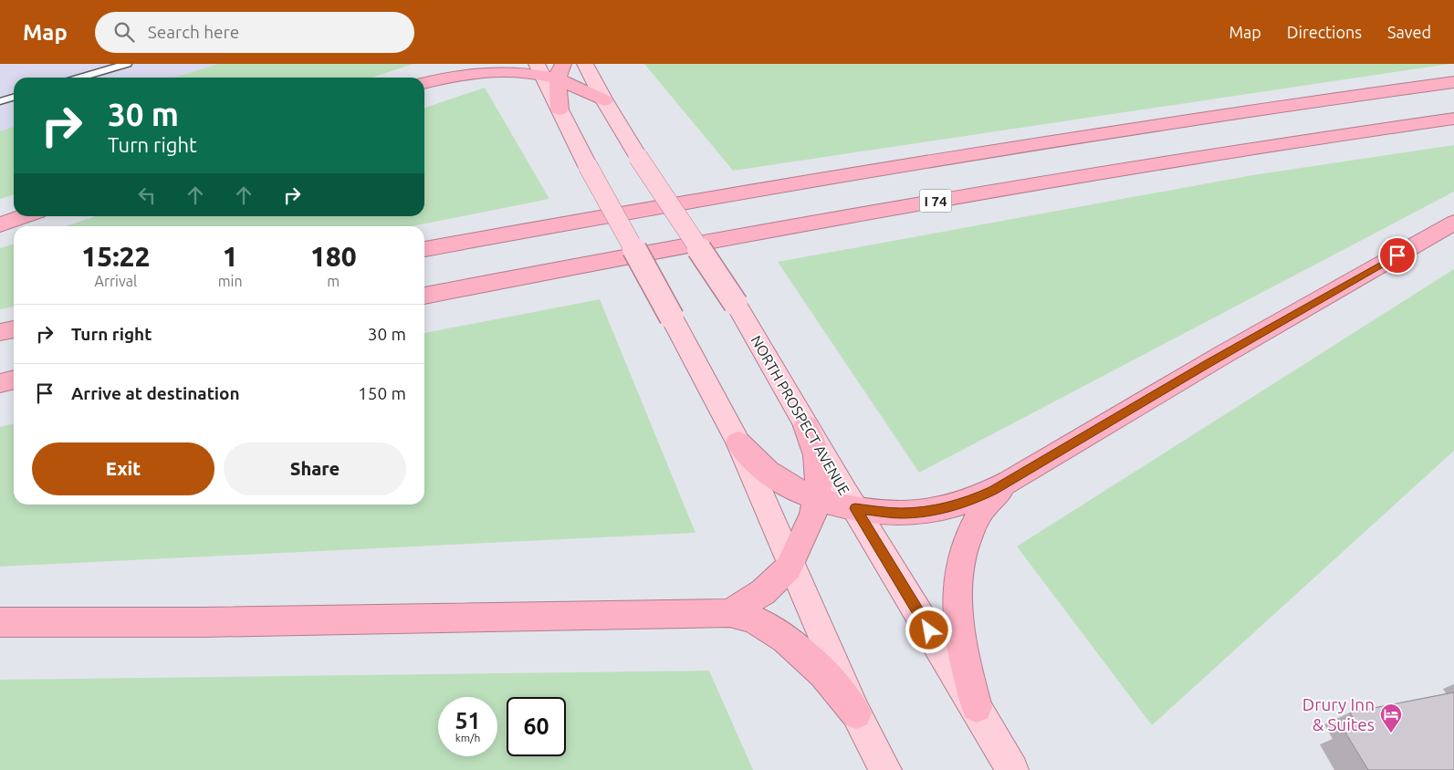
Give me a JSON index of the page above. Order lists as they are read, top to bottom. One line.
{"streets":{"highway":["I 74"],"main road":["NORTH PROSPECT AVENUE"]},"places":{"hotel":["Drury Inn & Suites"]},"page":{"header":"Map","search":"Search here","nav":["Map","Directions","Saved"],"turn":["30 m","Turn right"],"eta":["15:22","Arrival","1","min","180","m"],"list":[{"name":"Turn right","value":"30 m"},{"name":"Arrive at destination","value":"150 m"}],"buttons":["Exit","Share"],"speed":"51 km/h","limit":"60"}}
